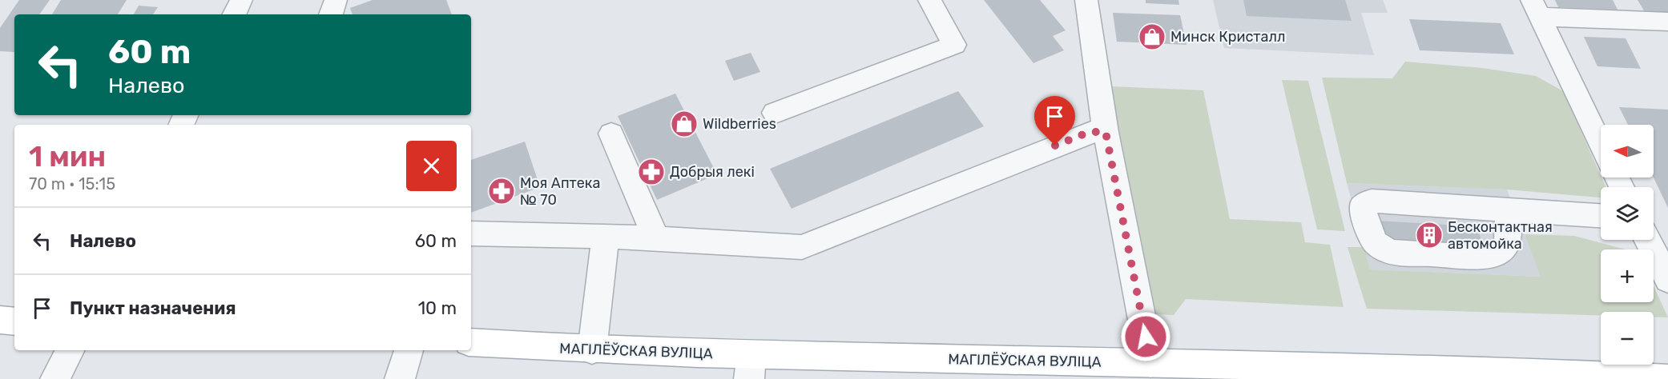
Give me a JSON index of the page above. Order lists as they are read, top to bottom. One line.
{"streets":{"main road":["МАГІЛЁЎСКАЯ ВУЛІЦА"]},"places":{"shop":["Минск Кристалл","Wildberries"],"pharmacy":["Добрыя лекі","Моя Аптека № 70"],"building":["Бесконтактная автомойка"]},"north":"left","page":{"turn":["60 m","Налево"],"map_buttons":["+","−"],"heading":["1 мин","70 m · 15:15"],"list":[{"name":"Налево","value":"60 m"},{"name":"Пункт назначения","value":"10 m"}]}}
